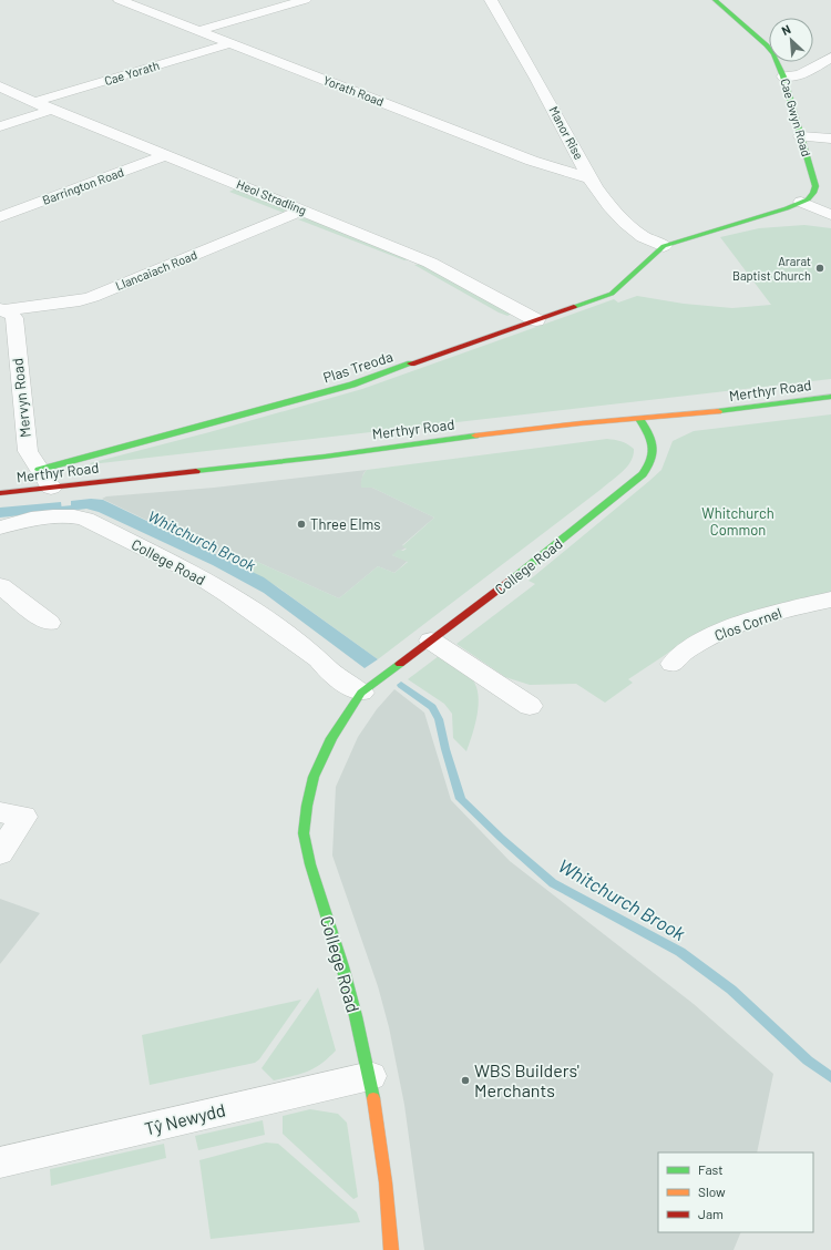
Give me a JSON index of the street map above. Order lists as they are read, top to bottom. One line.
{"streets":{"street":["Cae Yorath","Yorath Road","Cae Gwyn Road","Manor Rise","Barrington Road","Heol Stradling","Llancaiach Road","Plas Treoda","Merthyr Road","Mervyn Road","College Road","Clos Cornel","Tŷ Newydd"]},"crossings":[["Cae Yorath","Yorath Road"],["Cae Yorath","Heol Stradling"],["Yorath Road","Manor Rise"],["Cae Gwyn Road","Manor Rise"],["Cae Gwyn Road","Plas Treoda"],["Manor Rise","Plas Treoda"],["Barrington Road","Heol Stradling"],["Heol Stradling","Llancaiach Road"],["Heol Stradling","Plas Treoda"],["Llancaiach Road","Mervyn Road"],["Plas Treoda","Mervyn Road"],["Merthyr Road","Mervyn Road"],["Merthyr Road","College Road"],["College Road","Tŷ Newydd"]],"water":["Whitchurch Brook"],"parks":["Whitchurch Common"],"places":["Ararat Baptist Church","Three Elms","WBS Builders' Merchants"],"legend":["Fast","Slow","Jam"],"north":"top left"}
